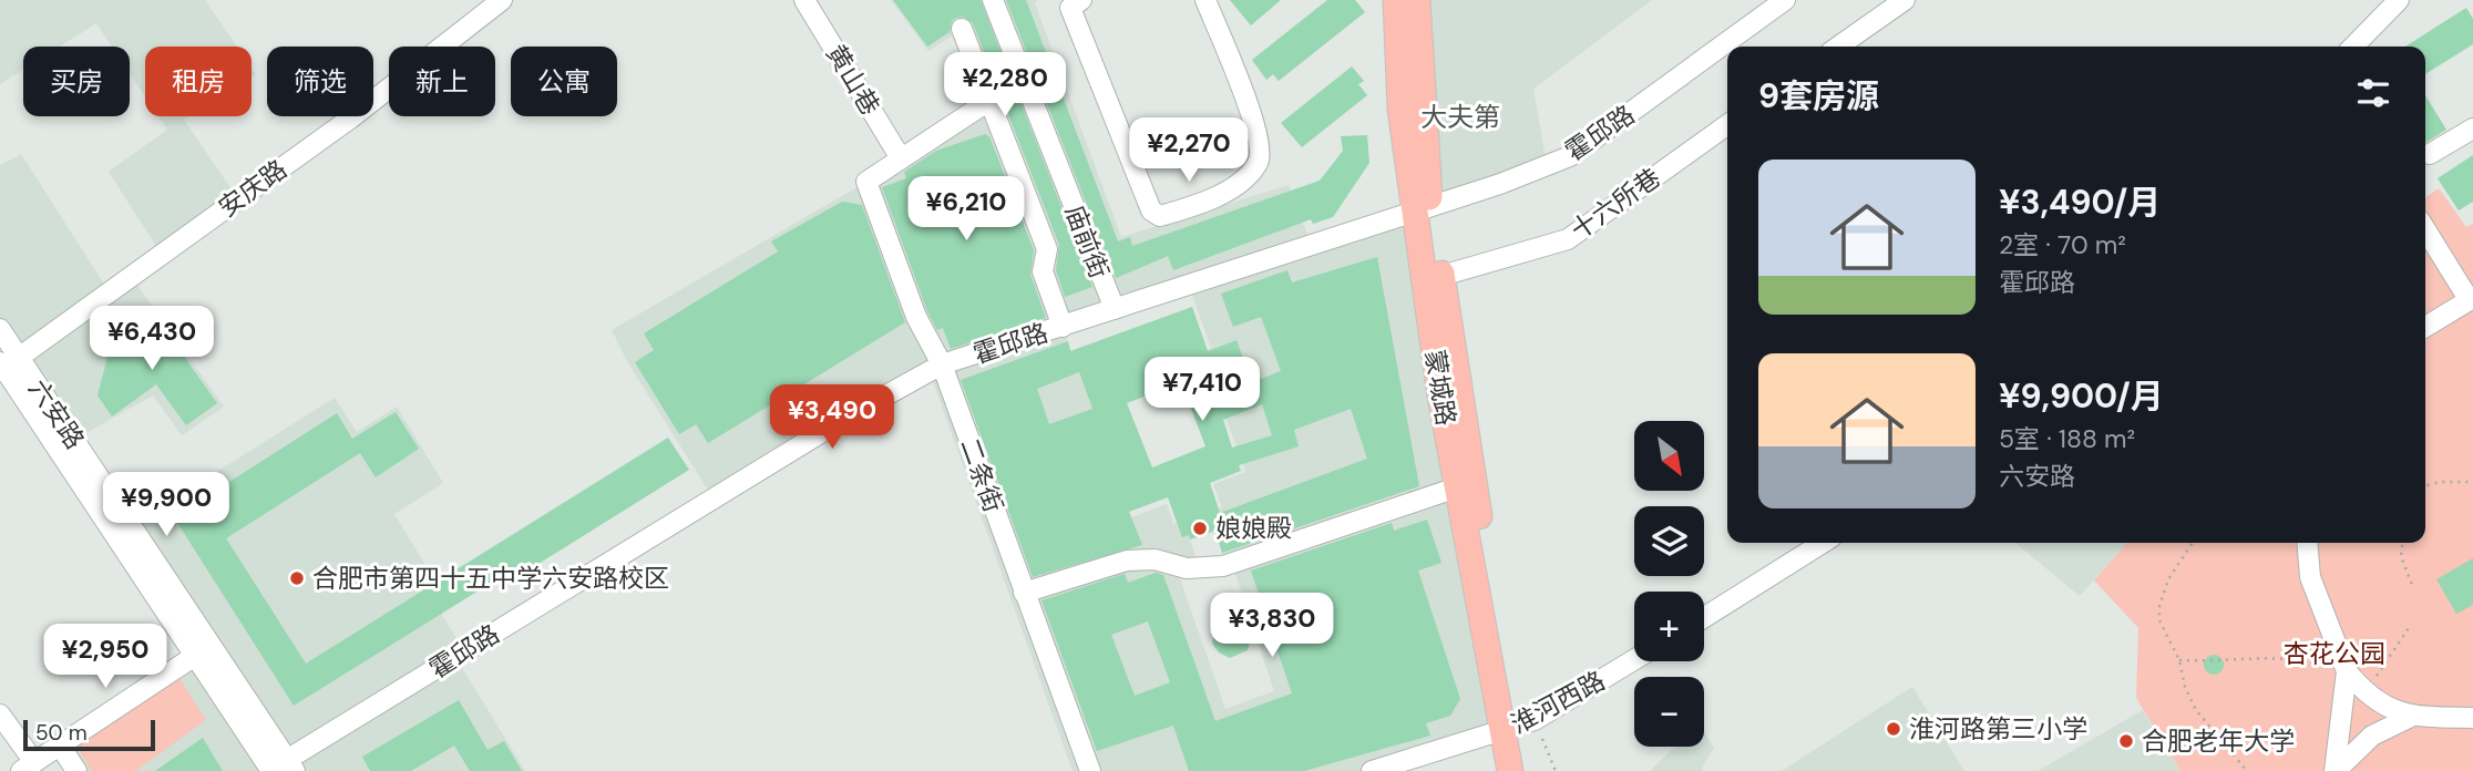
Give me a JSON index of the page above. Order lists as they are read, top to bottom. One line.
{"streets":{"main road":["蒙城路"],"street":["黄山巷","霍邱路","安庆路","十六所巷","庙前街","六安路","二条街","淮河西路"]},"crossings":[["黄山巷","二条街"],["霍邱路","庙前街"],["霍邱路","蒙城路"],["霍邱路","六安路"],["霍邱路","二条街"],["安庆路","六安路"],["十六所巷","蒙城路"],["蒙城路","淮河西路"]],"districts":["大夫第"],"parks":["杏花公园"],"places":["娘娘殿","合肥市第四十五中学六安路校区","淮河路第三小学","合肥老年大学"],"scale_bar":"50 m","north":"bottom right","page":{"chip":["买房","租房","筛选","新上","公寓"],"heading":"9套房源","price":["¥2,280","¥2,270","¥6,210","¥6,430","¥7,410","¥3,490","¥9,900","¥3,830","¥2,950"],"list":[{"name":"¥3,490/月","note":"2室 · 70 m² · 霍邱路"},{"name":"¥9,900/月","note":"5室 · 188 m² · 六安路"}],"map_buttons":["+","−"],"scale":"50 m"}}
